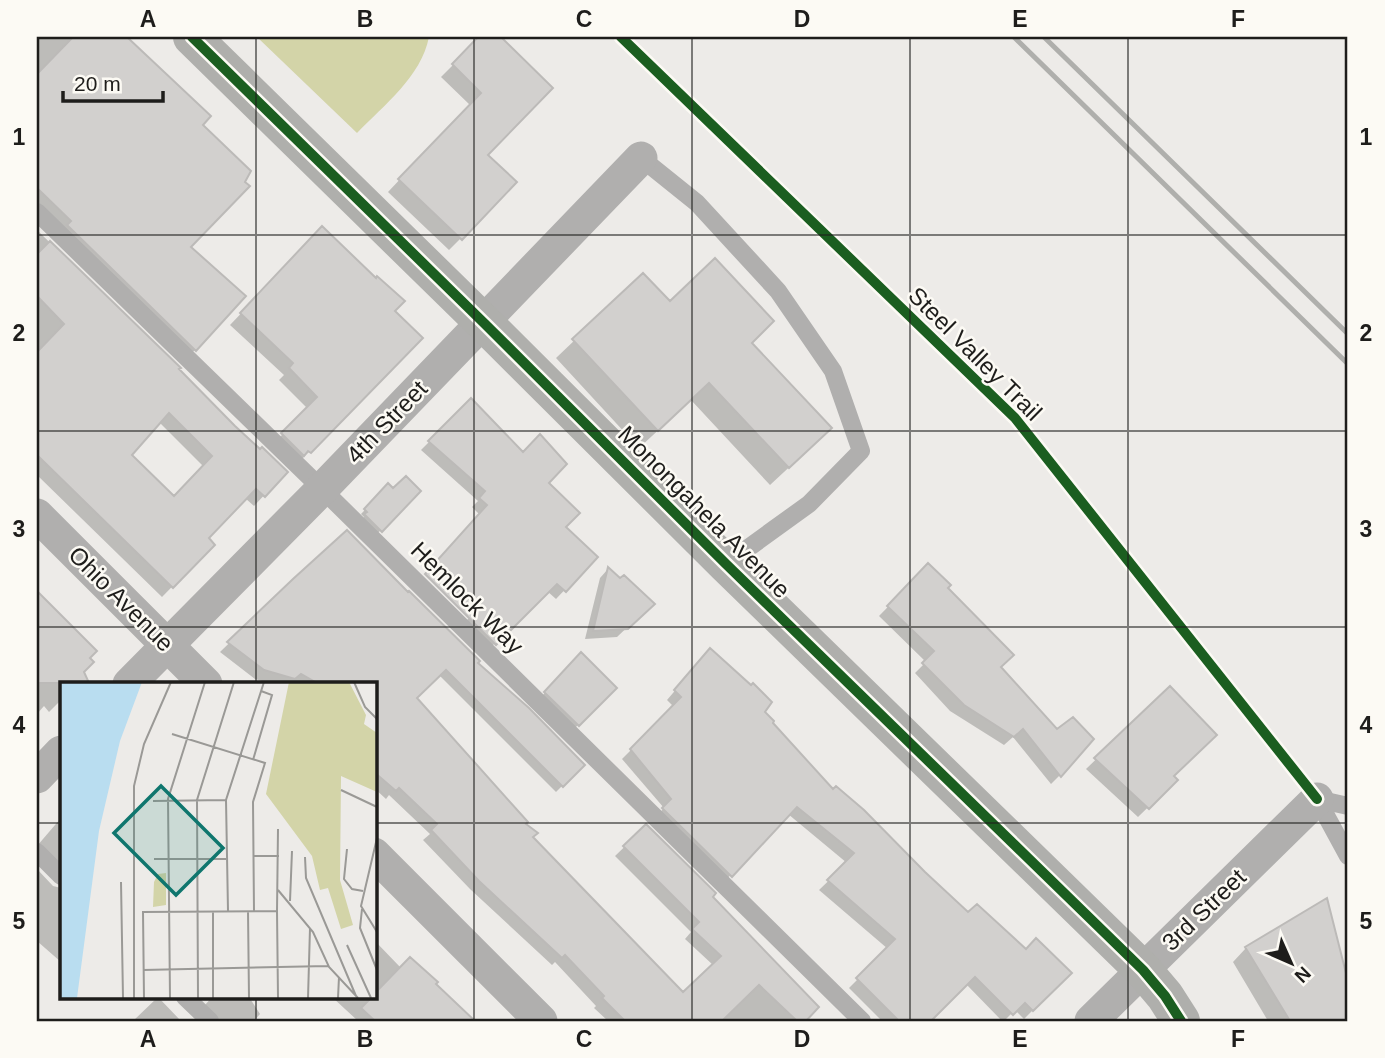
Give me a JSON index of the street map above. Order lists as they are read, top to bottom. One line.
{"streets":{"main road":["Monongahela Avenue"],"street":["4th Street","Ohio Avenue","3rd Street"],"lane":["Hemlock Way"],"cycle path":["Steel Valley Trail"]},"crossings":[["4th Street","Monongahela Avenue"],["4th Street","Hemlock Way"],["4th Street","Ohio Avenue"],["Monongahela Avenue","3rd Street"]],"scale_bar":"20 m","north":"bottom right","grid":{"columns":["A","B","C","D","E","F"],"rows":["1","2","3","4","5"]}}
